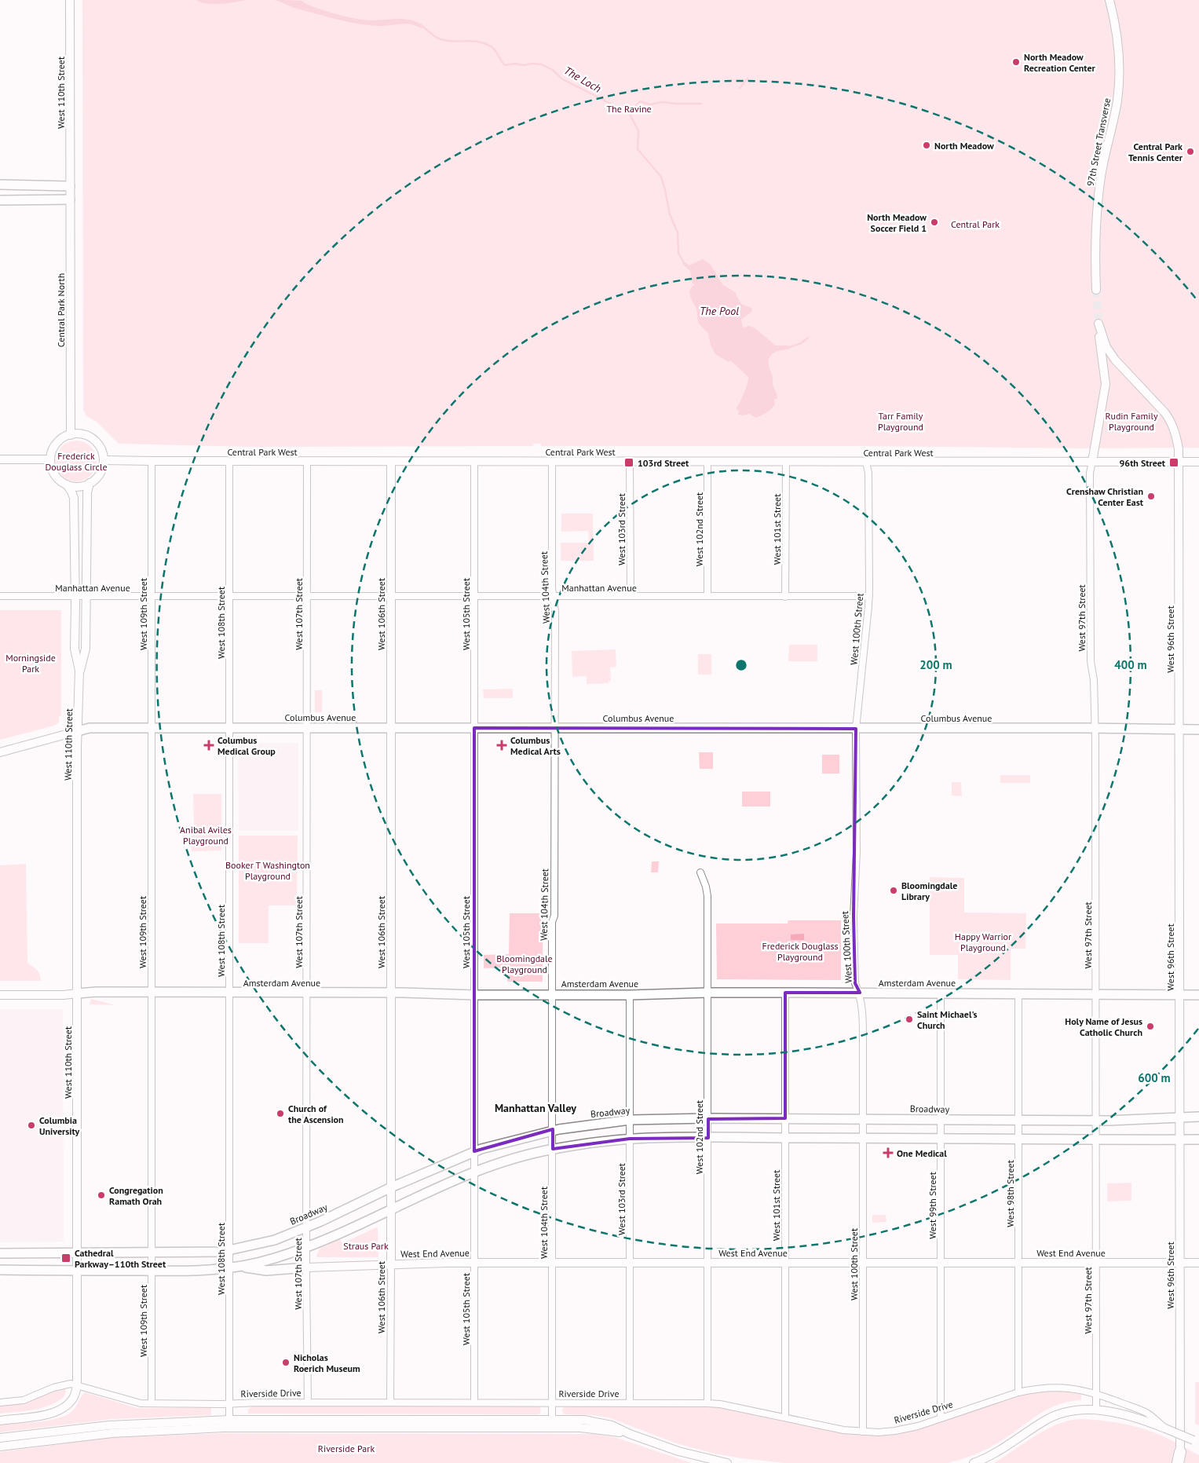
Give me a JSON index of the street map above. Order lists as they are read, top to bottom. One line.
{"streets":{"main road":["West 110th Street","97th Street Transverse","Central Park North","Central Park West","West 106th Street","West 96th Street","Columbus Avenue","Amsterdam Avenue","Broadway","West End Avenue","Riverside Drive"],"street":["West 103rd Street","West 102nd Street","West 101st Street","Manhattan Avenue","West 104th Street","West 109th Street","West 107th Street","West 105th Street","West 97th Street","West 108th Street","West 100th Street","West 98th Street","West 99th Street"]},"crossings":[["West 110th Street","Central Park North"],["West 110th Street","Central Park West"],["West 110th Street","Manhattan Avenue"],["West 110th Street","Columbus Avenue"],["West 110th Street","Amsterdam Avenue"],["West 110th Street","Broadway"],["West 110th Street","Riverside Drive"],["Central Park North","Central Park West"],["Central Park West","West 103rd Street"],["Central Park West","West 102nd Street"],["Central Park West","West 101st Street"],["Central Park West","West 104th Street"],["Central Park West","West 109th Street"],["Central Park West","West 107th Street"],["Central Park West","West 106th Street"],["Central Park West","West 105th Street"],["Central Park West","West 97th Street"],["Central Park West","West 108th Street"],["Central Park West","West 100th Street"],["Central Park West","West 96th Street"],["West 103rd Street","Manhattan Avenue"],["West 103rd Street","Amsterdam Avenue"],["West 103rd Street","Broadway"],["West 103rd Street","West End Avenue"],["West 103rd Street","Riverside Drive"],["West 102nd Street","Manhattan Avenue"],["West 102nd Street","Amsterdam Avenue"],["West 102nd Street","Broadway"],["West 102nd Street","West End Avenue"],["West 102nd Street","Riverside Drive"],["West 101st Street","Manhattan Avenue"],["West 101st Street","Amsterdam Avenue"],["West 101st Street","Broadway"],["West 101st Street","West End Avenue"],["West 101st Street","Riverside Drive"],["Manhattan Avenue","West 104th Street"],["Manhattan Avenue","West 109th Street"],["Manhattan Avenue","West 107th Street"],["Manhattan Avenue","West 106th Street"],["Manhattan Avenue","West 105th Street"],["Manhattan Avenue","West 108th Street"],["Manhattan Avenue","West 100th Street"],["West 104th Street","Columbus Avenue"],["West 104th Street","Amsterdam Avenue"],["West 104th Street","Broadway"],["West 104th Street","West End Avenue"],["West 104th Street","Riverside Drive"],["West 109th Street","Columbus Avenue"],["West 109th Street","Amsterdam Avenue"],["West 109th Street","Broadway"],["West 109th Street","Riverside Drive"],["West 107th Street","Columbus Avenue"],["West 107th Street","Amsterdam Avenue"],["West 107th Street","Broadway"],["West 107th Street","West End Avenue"],["West 107th Street","Riverside Drive"],["West 106th Street","Columbus Avenue"],["West 106th Street","Amsterdam Avenue"],["West 106th Street","Broadway"],["West 106th Street","West End Avenue"],["West 106th Street","Riverside Drive"],["West 105th Street","Columbus Avenue"],["West 105th Street","Amsterdam Avenue"],["West 105th Street","Broadway"],["West 105th Street","West End Avenue"],["West 105th Street","Riverside Drive"],["West 97th Street","Columbus Avenue"],["West 97th Street","Amsterdam Avenue"],["West 97th Street","Broadway"],["West 97th Street","West End Avenue"],["West 97th Street","Riverside Drive"],["West 108th Street","Columbus Avenue"],["West 108th Street","Amsterdam Avenue"],["West 108th Street","Broadway"],["West 108th Street","Riverside Drive"],["West 100th Street","Columbus Avenue"],["West 100th Street","Amsterdam Avenue"],["West 100th Street","Broadway"],["West 100th Street","West End Avenue"],["West 100th Street","Riverside Drive"],["West 96th Street","Columbus Avenue"],["West 96th Street","Amsterdam Avenue"],["West 96th Street","Broadway"],["West 96th Street","West End Avenue"],["Amsterdam Avenue","West 98th Street"],["Amsterdam Avenue","West 99th Street"],["Broadway","West 98th Street"],["Broadway","West 99th Street"],["West 98th Street","West End Avenue"],["West 98th Street","Riverside Drive"],["West 99th Street","West End Avenue"],["West 99th Street","Riverside Drive"]],"districts":["Manhattan Valley"],"water":["The Loch","The Pool"],"parks":["The Ravine","Central Park","Tarr Family Playground","Rudin Family Playground","Frederick Douglass Circle","Morningside Park","Anibal Aviles Playground","Booker T Washington Playground","Happy Warrior Playground","Frederick Douglass Playground","Bloomingdale Playground","Straus Park","Riverside Park"],"places":{"other":["North Meadow Recreation Center","North Meadow","Central Park Tennis Center","North Meadow Soccer Field 1","Crenshaw Christian Center East","Bloomingdale Library","Saint Michael's Church","Holy Name of Jesus Catholic Church","Church of the Ascension","Columbia University","Congregation Ramath Orah","Nicholas Roerich Museum"],"transit":["103rd Street","96th Street","Cathedral Parkway–110th Street"],"health":["Columbus Medical Group","Columbus Medical Arts","One Medical"]},"rings":["200 m","400 m","600 m"]}
